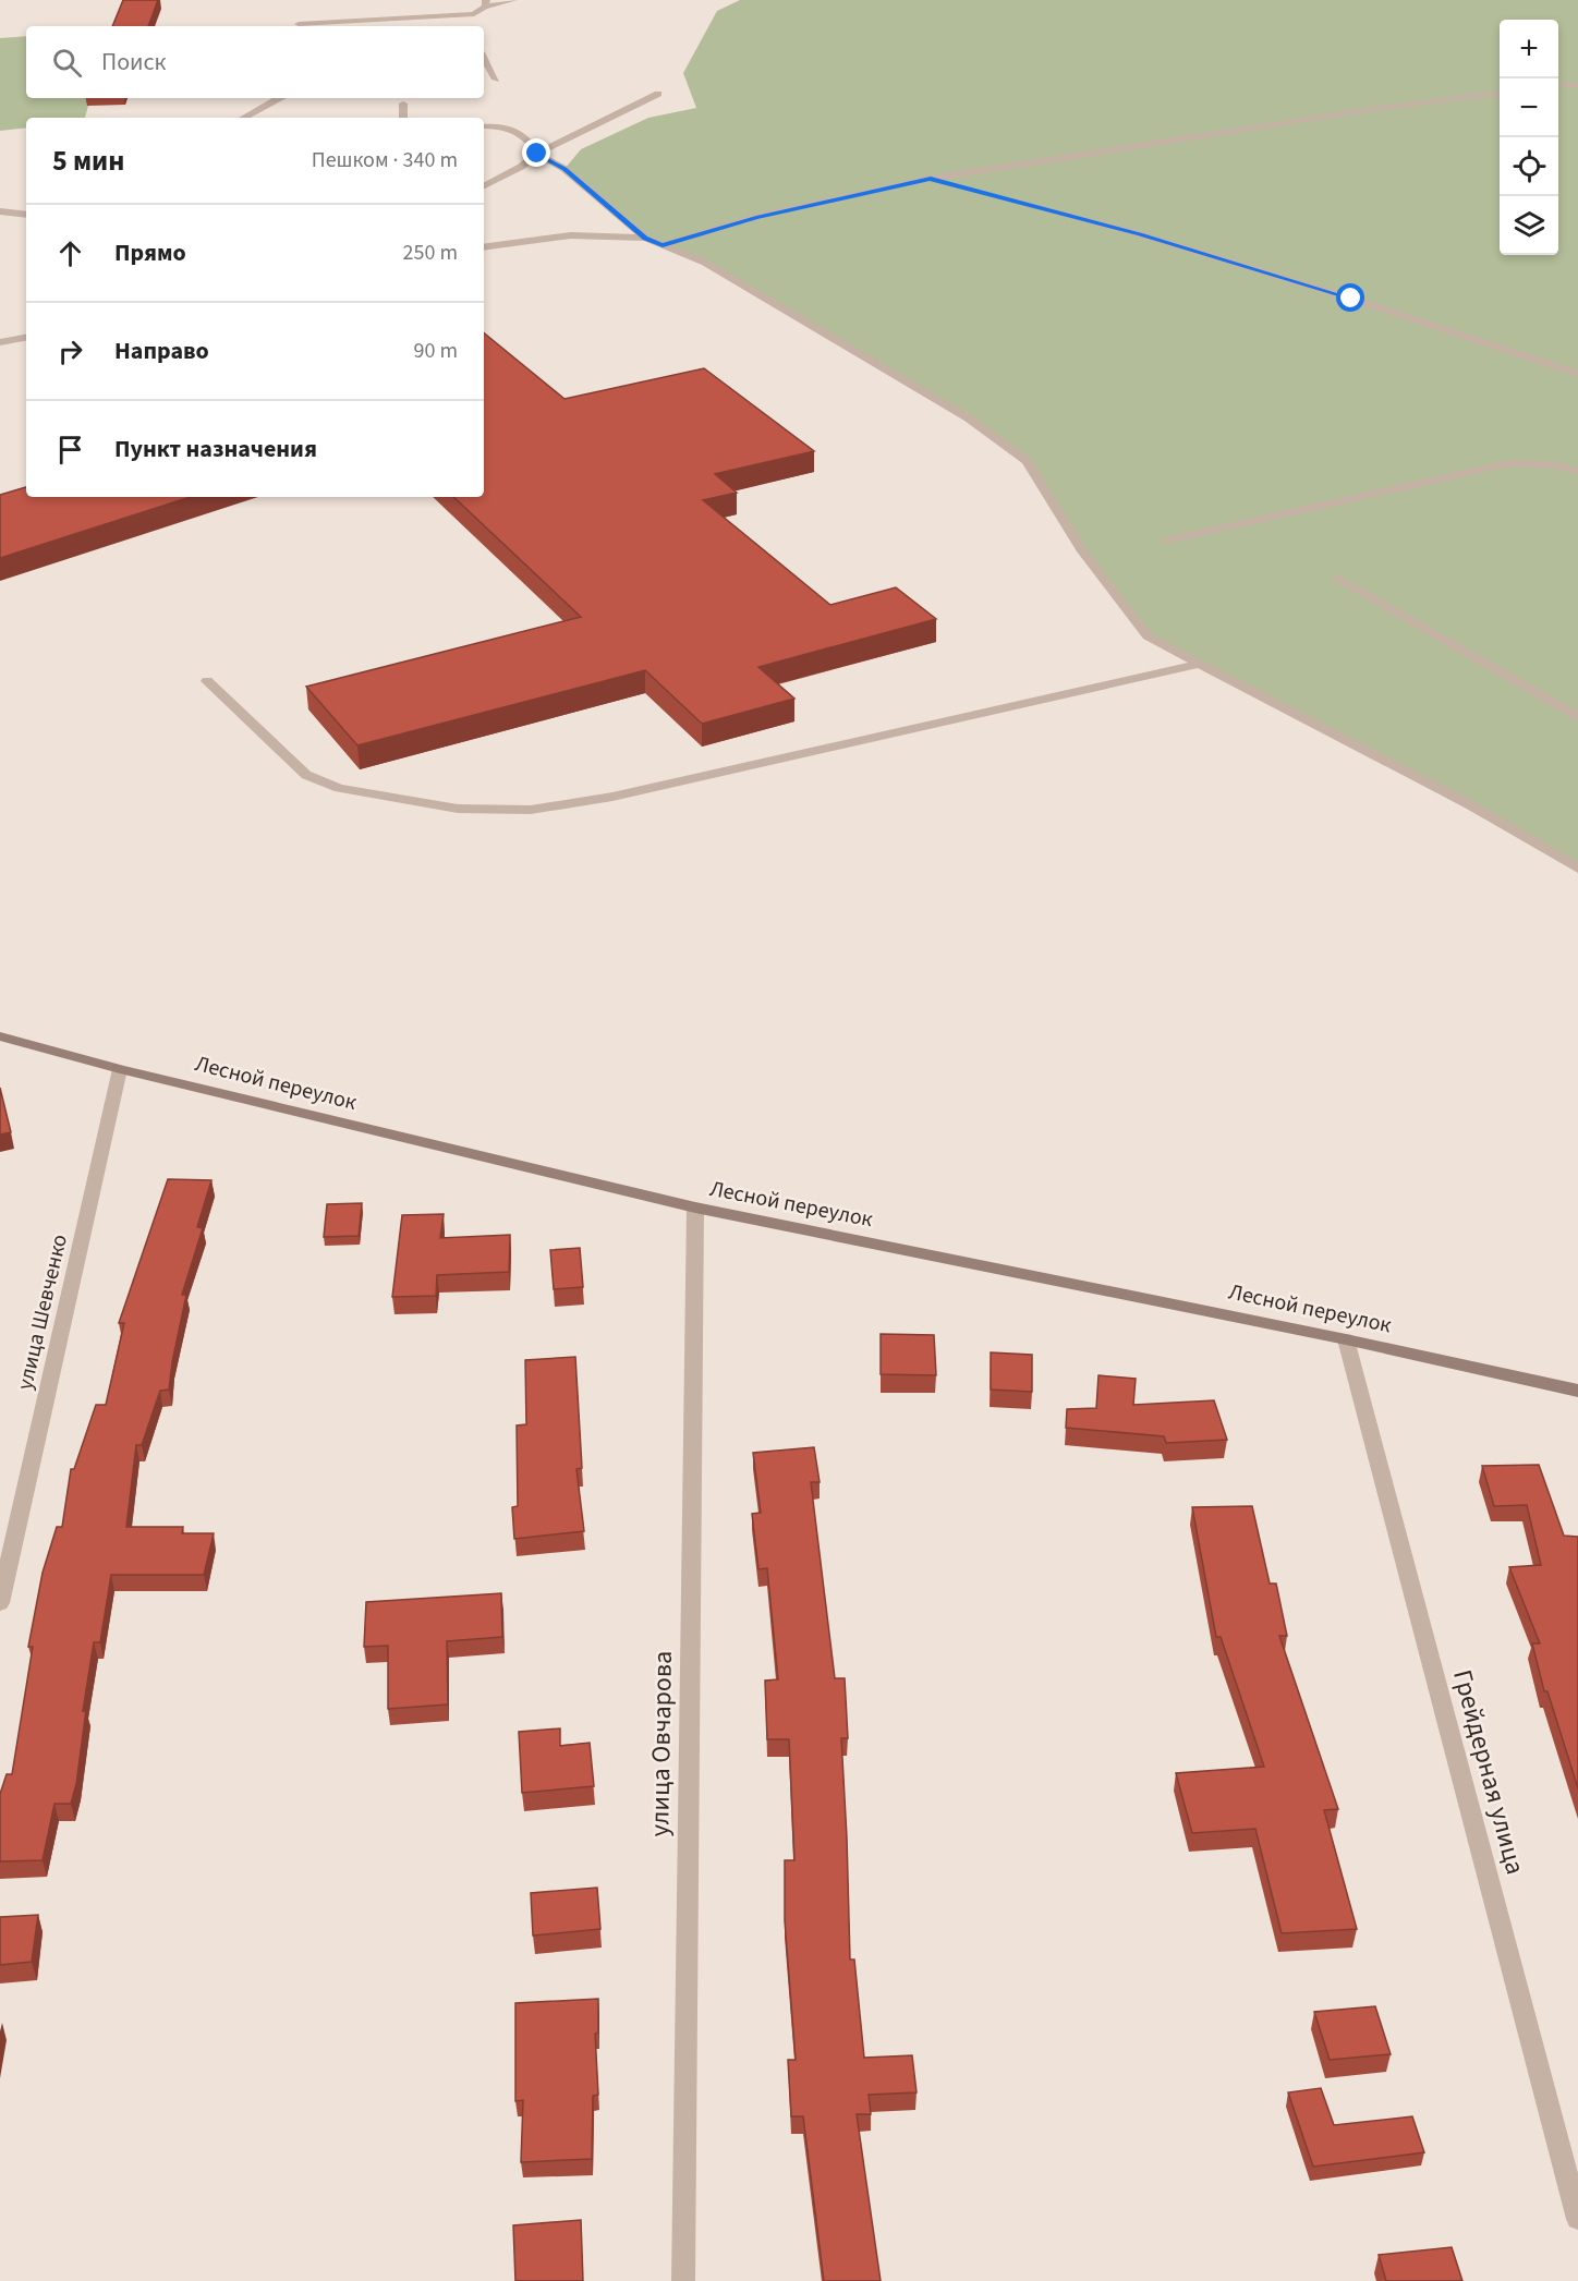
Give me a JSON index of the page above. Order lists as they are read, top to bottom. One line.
{"streets":{"main road":["Лесной переулок"],"street":["улица Шевченко","улица Овчарова","Грейдерная улица"]},"crossings":[["Лесной переулок","улица Шевченко"],["Лесной переулок","улица Овчарова"],["Лесной переулок","Грейдерная улица"]],"page":{"map_buttons":["+","−"],"search":"Поиск","heading":["5 мин","Пешком · 340 m"],"list":[["Прямо","250 m"],["Направо","90 m"],"Пункт назначения"]}}
